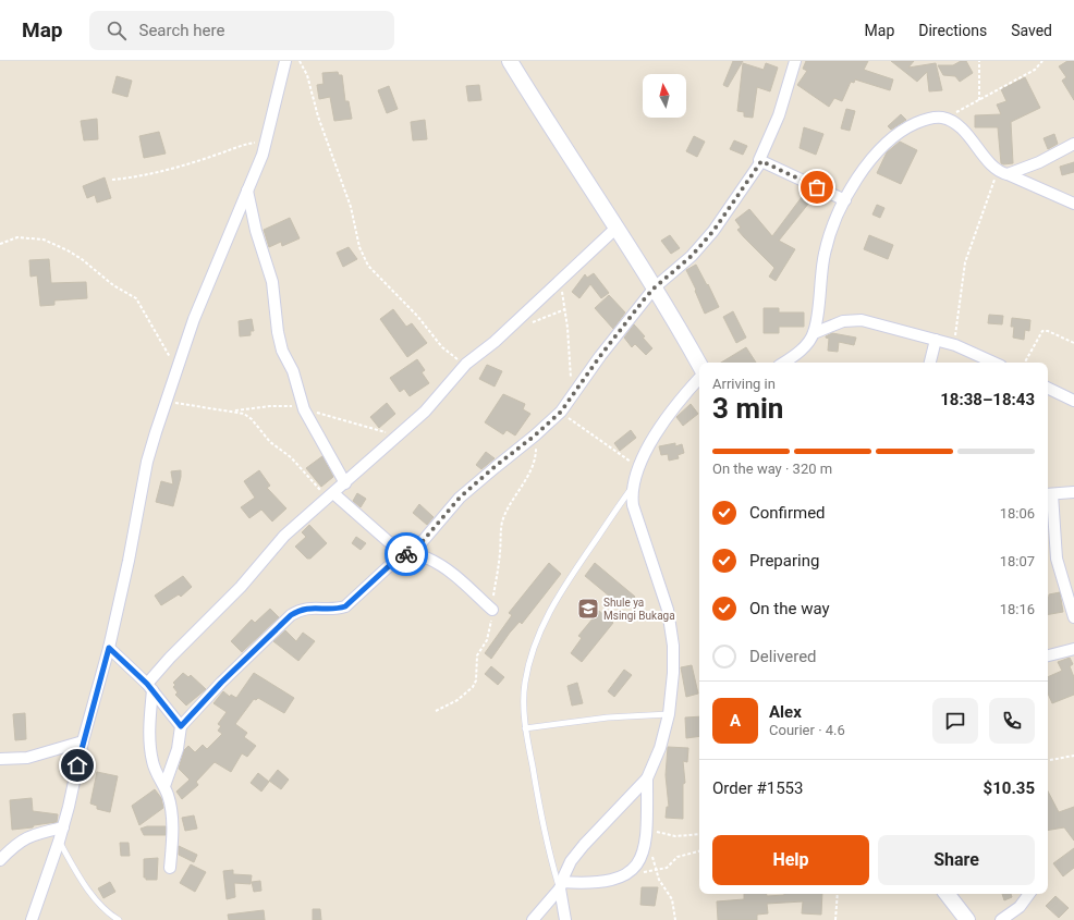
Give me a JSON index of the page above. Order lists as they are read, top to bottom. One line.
{"places":{"school or university":["Shule ya Msingi Bukaga"]},"north":"top","page":{"header":"Map","search":"Search here","nav":["Map","Directions","Saved"],"heading":["3 min","Arriving in","18:38–18:43"],"panel":["Alex","Courier · 4.6","Order #1553","$10.35"],"bar":"On the way · 320 m","list":[["Confirmed","18:06"],["Preparing","18:07"],["On the way","18:16"],"Delivered"],"round":"A","buttons":["Help","Share"]}}
